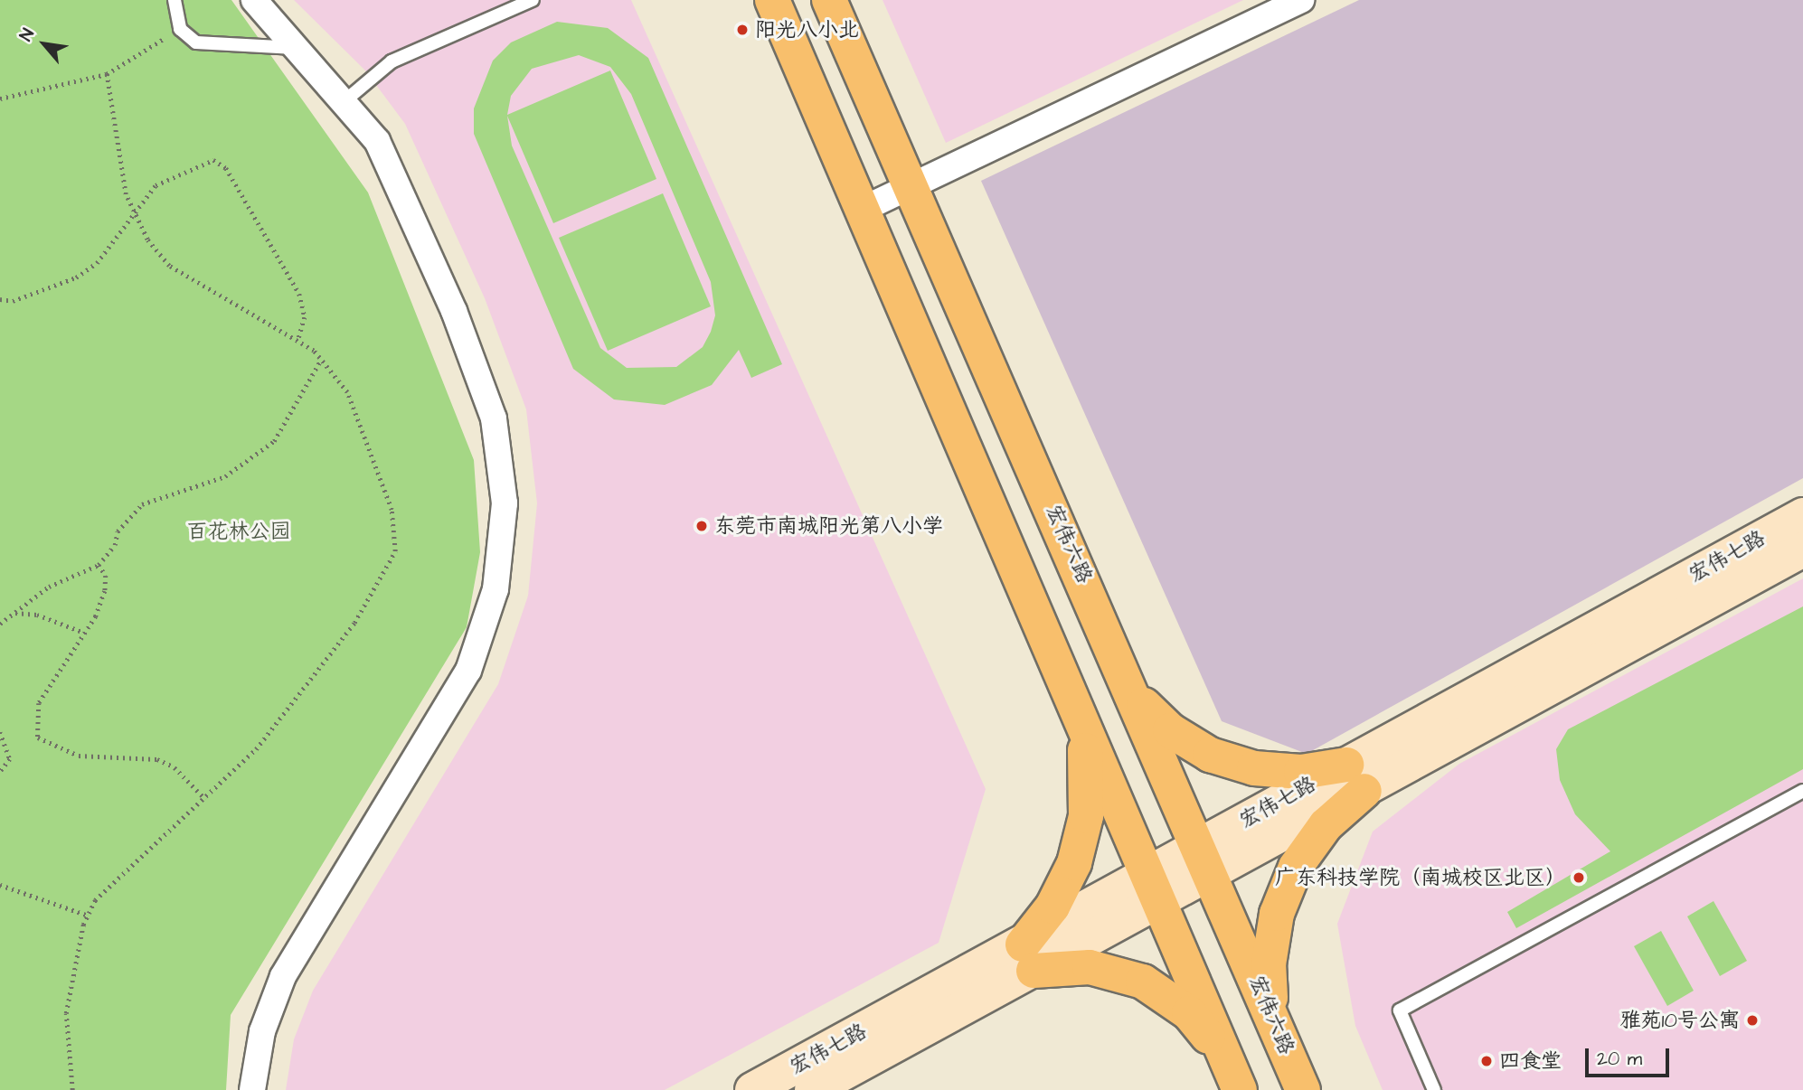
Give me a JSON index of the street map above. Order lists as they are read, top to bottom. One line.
{"streets":{"main road":["宏伟六路"],"street":["宏伟七路"]},"crossings":[["宏伟六路","宏伟七路"]],"parks":["百花林公园"],"places":["阳光八小北","东莞市南城阳光第八小学","广东科技学院（南城校区北区）","雅苑10号公寓","四食堂"],"scale_bar":"20 m","north":"top left"}
